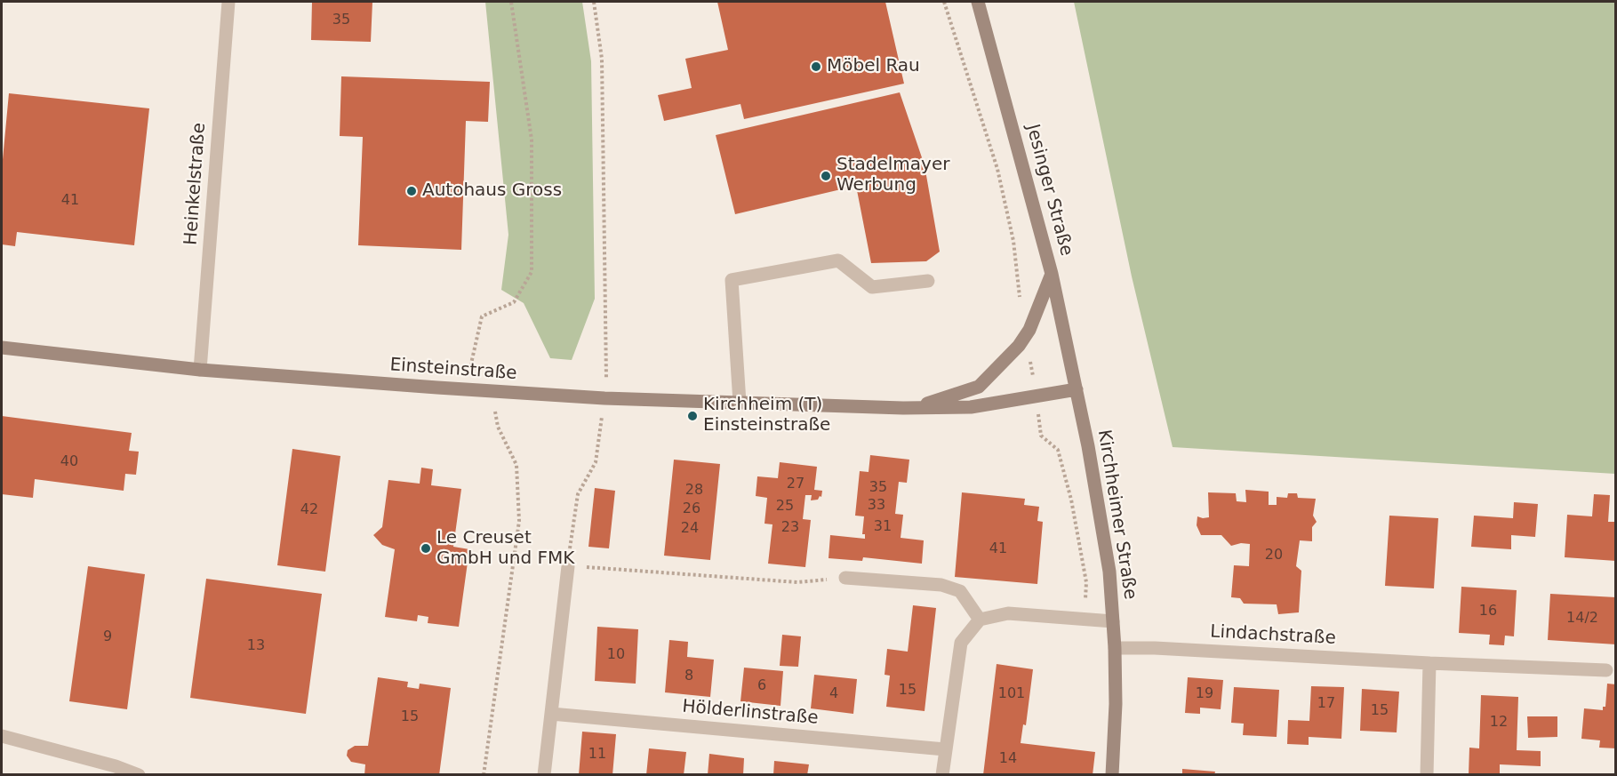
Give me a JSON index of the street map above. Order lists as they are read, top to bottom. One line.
{"streets":{"street":["Heinkelstraße","Jesinger Straße","Einsteinstraße","Kirchheimer Straße","Lindachstraße","Hölderlinstraße"]},"crossings":[["Heinkelstraße","Einsteinstraße"],["Jesinger Straße","Einsteinstraße"],["Jesinger Straße","Kirchheimer Straße"],["Einsteinstraße","Kirchheimer Straße"],["Kirchheimer Straße","Lindachstraße"]],"places":["Möbel Rau","Stadelmayer Werbung","Autohaus Gross","Kirchheim (T) Einsteinstraße","Le Creuset GmbH und FMK"],"house_numbers":["35","41","40","27","35","28","33","25","26","42","31","23","24","41","20","16","14/2","9","13","10","8","6","15","4","101","19","17","15","15","12","11","14"]}
